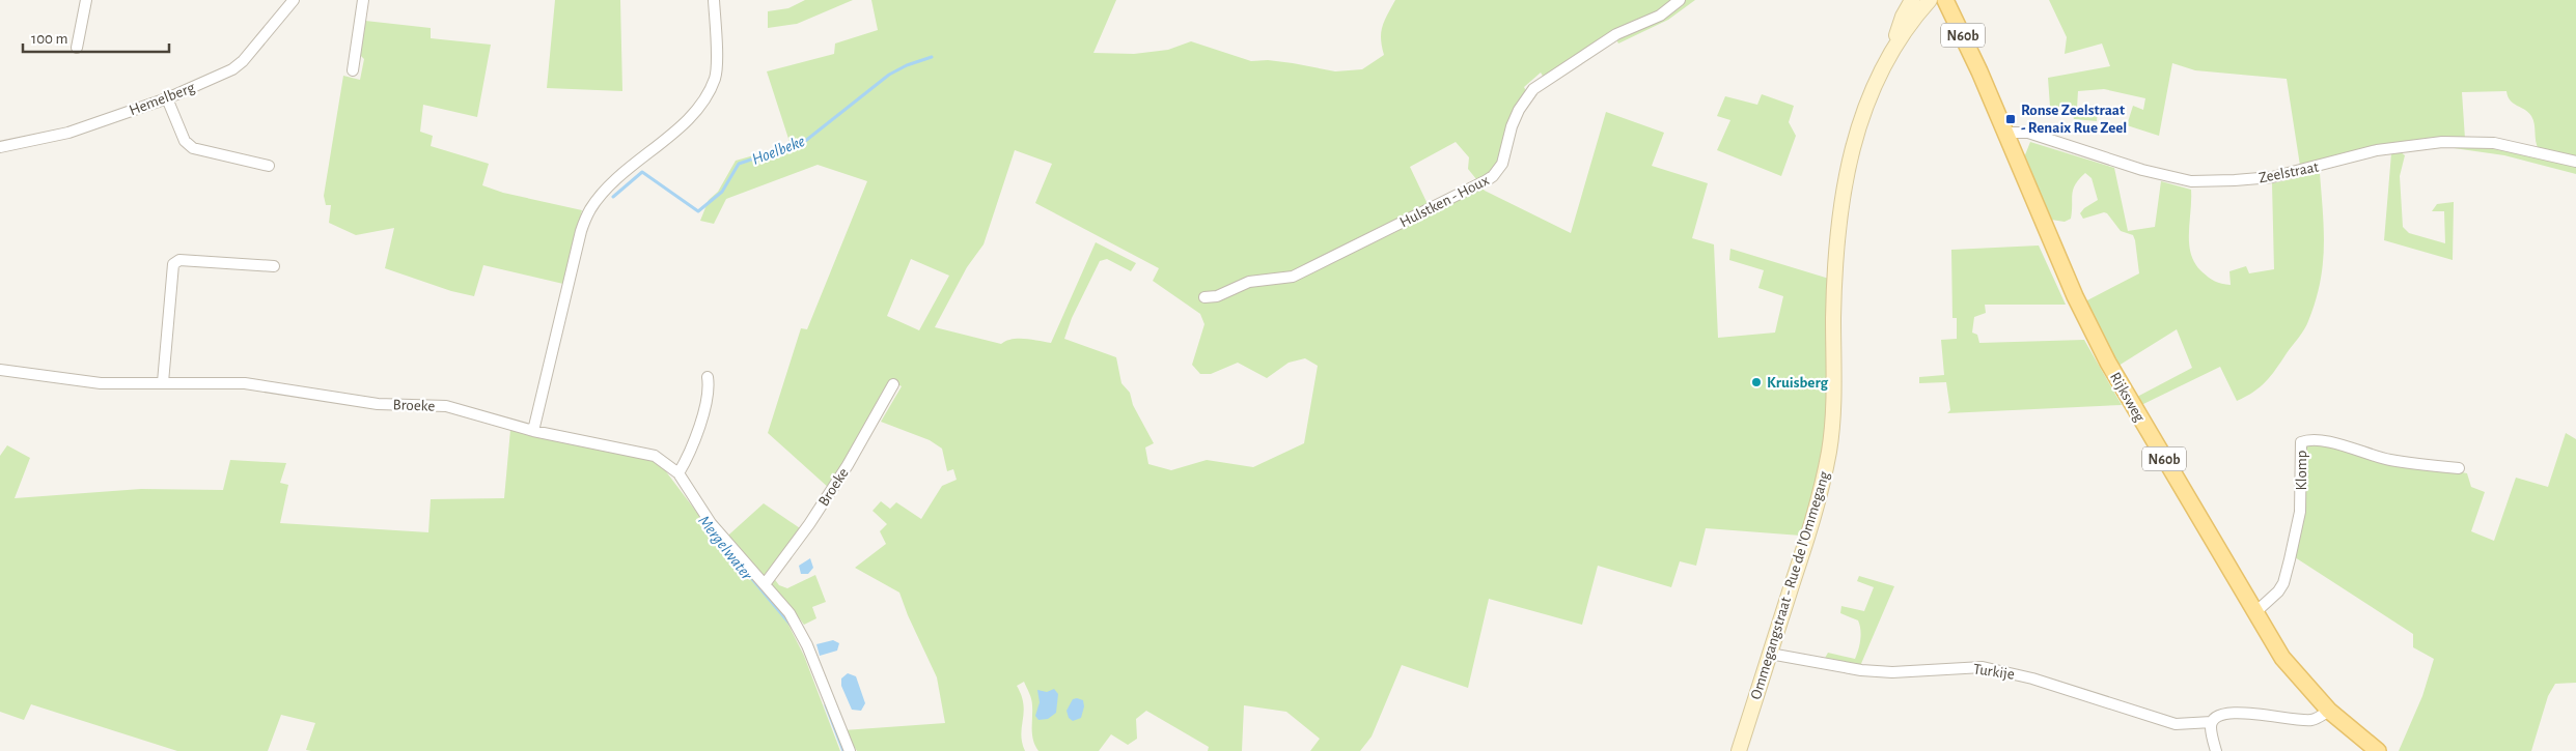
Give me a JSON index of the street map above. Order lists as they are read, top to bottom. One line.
{"streets":{"main road":["N60b","Rijksweg","Ommegangstraat - Rue de l'Ommegang"],"street":["Hemelberg","Zeelstraat","Hulstken - Houx","Broeke","Klomp","Turkije"]},"crossings":[["Zeelstraat","Rijksweg"],["Rijksweg","Klomp"],["Rijksweg","Turkije"],["Ommegangstraat - Rue de l'Ommegang","Turkije"]],"water":["Hoelbeke","Mergelwater"],"places":{"transit":["Ronse Zeelstraat - Renaix Rue Zeel"],"other":["Kruisberg"]},"scale_bar":"100 m"}
